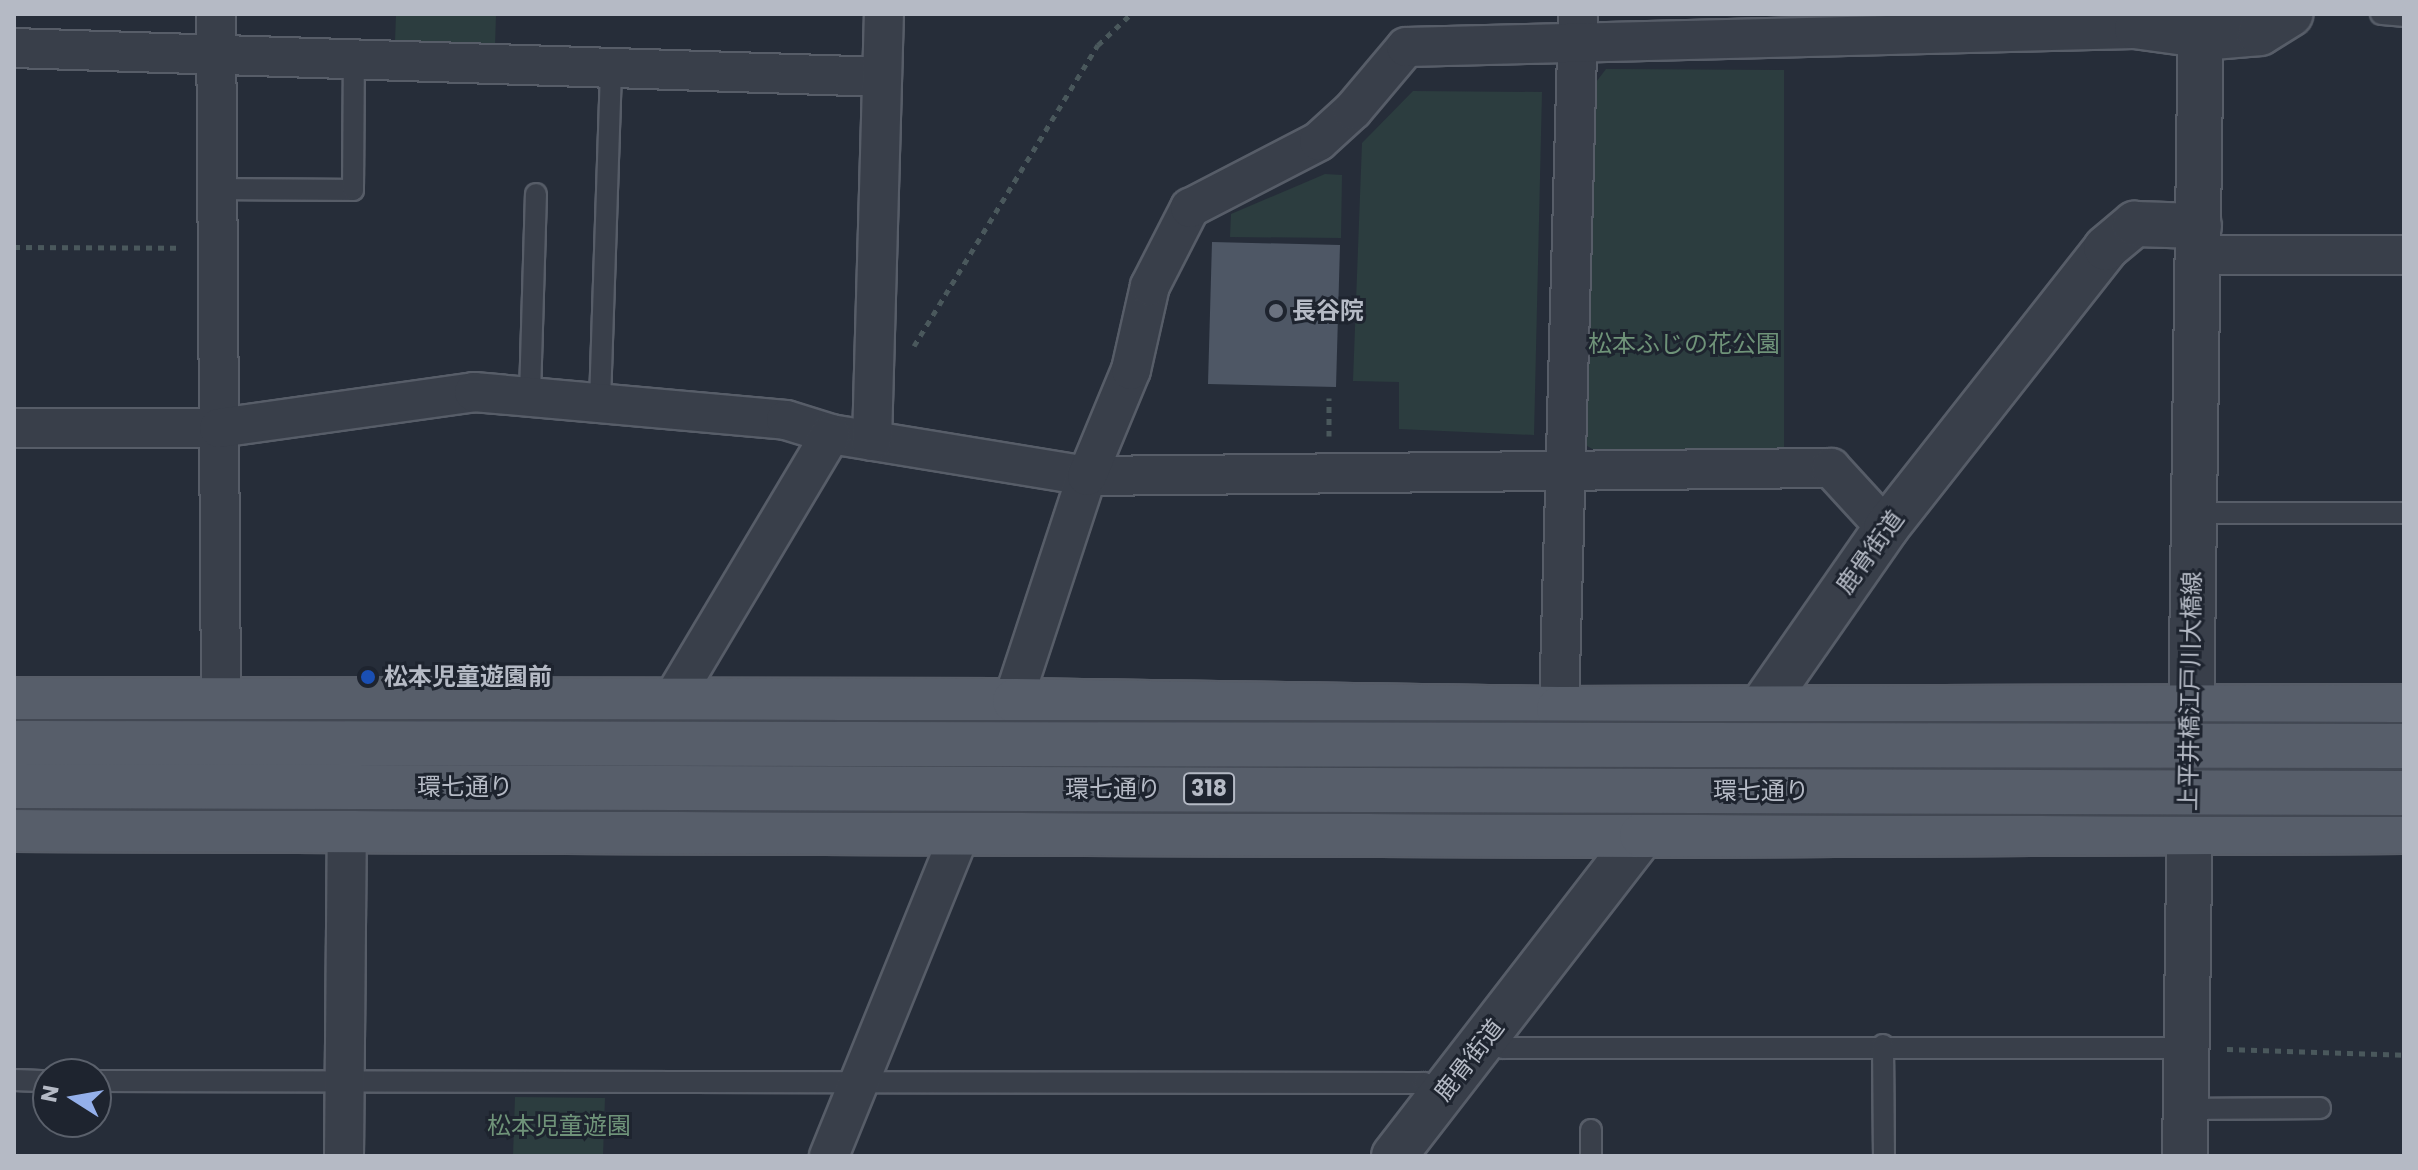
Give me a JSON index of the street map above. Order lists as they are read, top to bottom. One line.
{"streets":{"main road":["環七通り","318"],"street":["鹿骨街道","上平井橋江戸川大橋線"]},"crossings":[["鹿骨街道","上平井橋江戸川大橋線"]],"parks":["松本ふじの花公園","松本児童遊園"],"places":["長谷院","松本児童遊園前"],"north":"left"}
